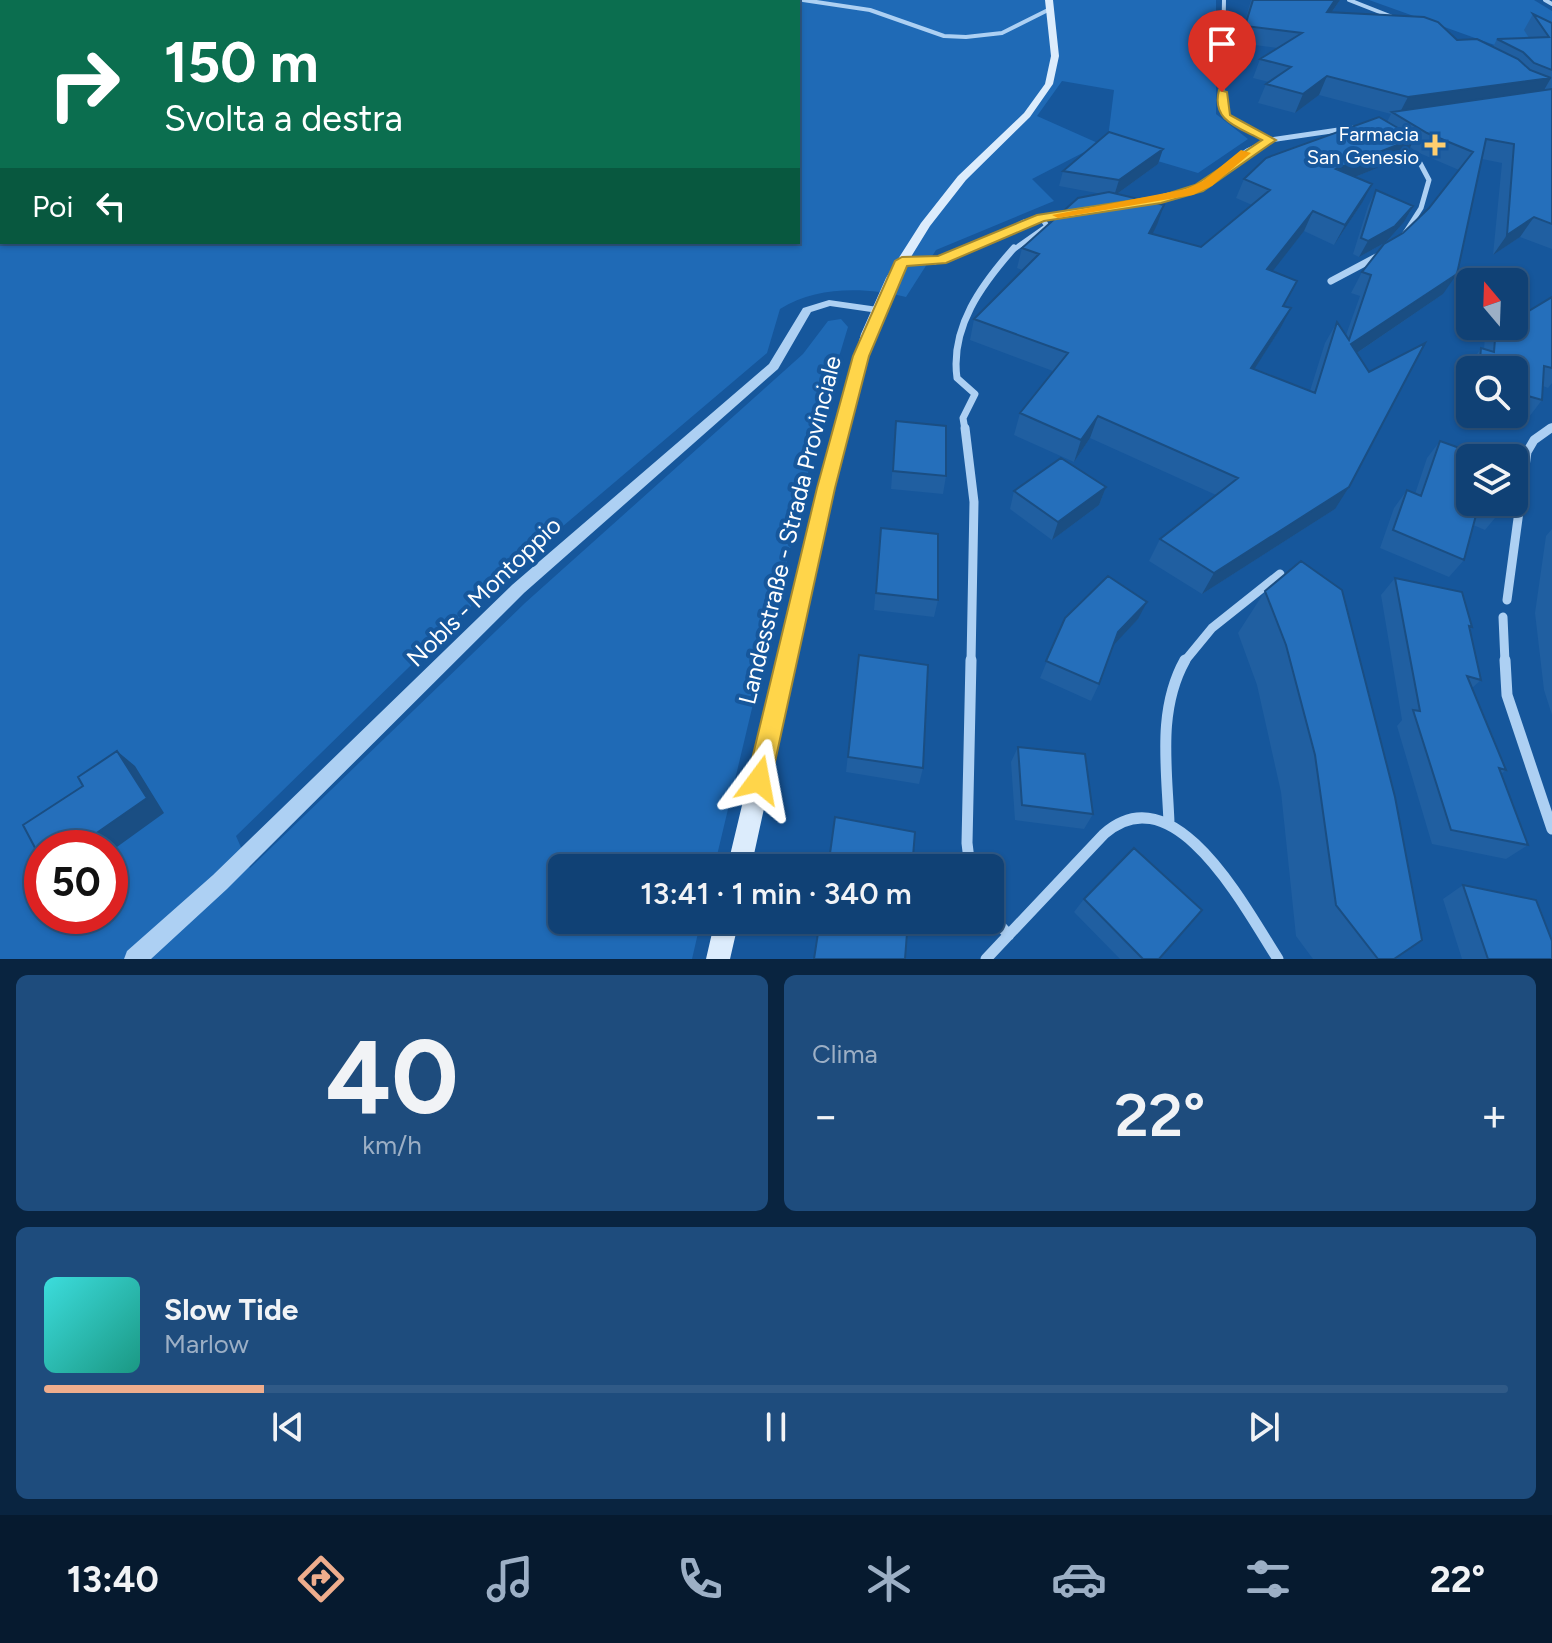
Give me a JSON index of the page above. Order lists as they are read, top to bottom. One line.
{"streets":{"main road":["Landesstraße - Strada Provinciale"],"street":["Nobls - Montoppio"]},"crossings":[["Landesstraße - Strada Provinciale","Nobls - Montoppio"]],"places":{"health":["Farmacia San Genesio"]},"north":"top","page":{"turn":["150 m","Svolta a destra"],"then":"Poi","limit":"50","trip":"13:41 · 1 min · 340 m","tile":[["40","km/h"],"Clima"],"heat":["−","22°","+"],"song":["Slow Tide","Marlow"],"tabs":["13:40","22°"]}}
